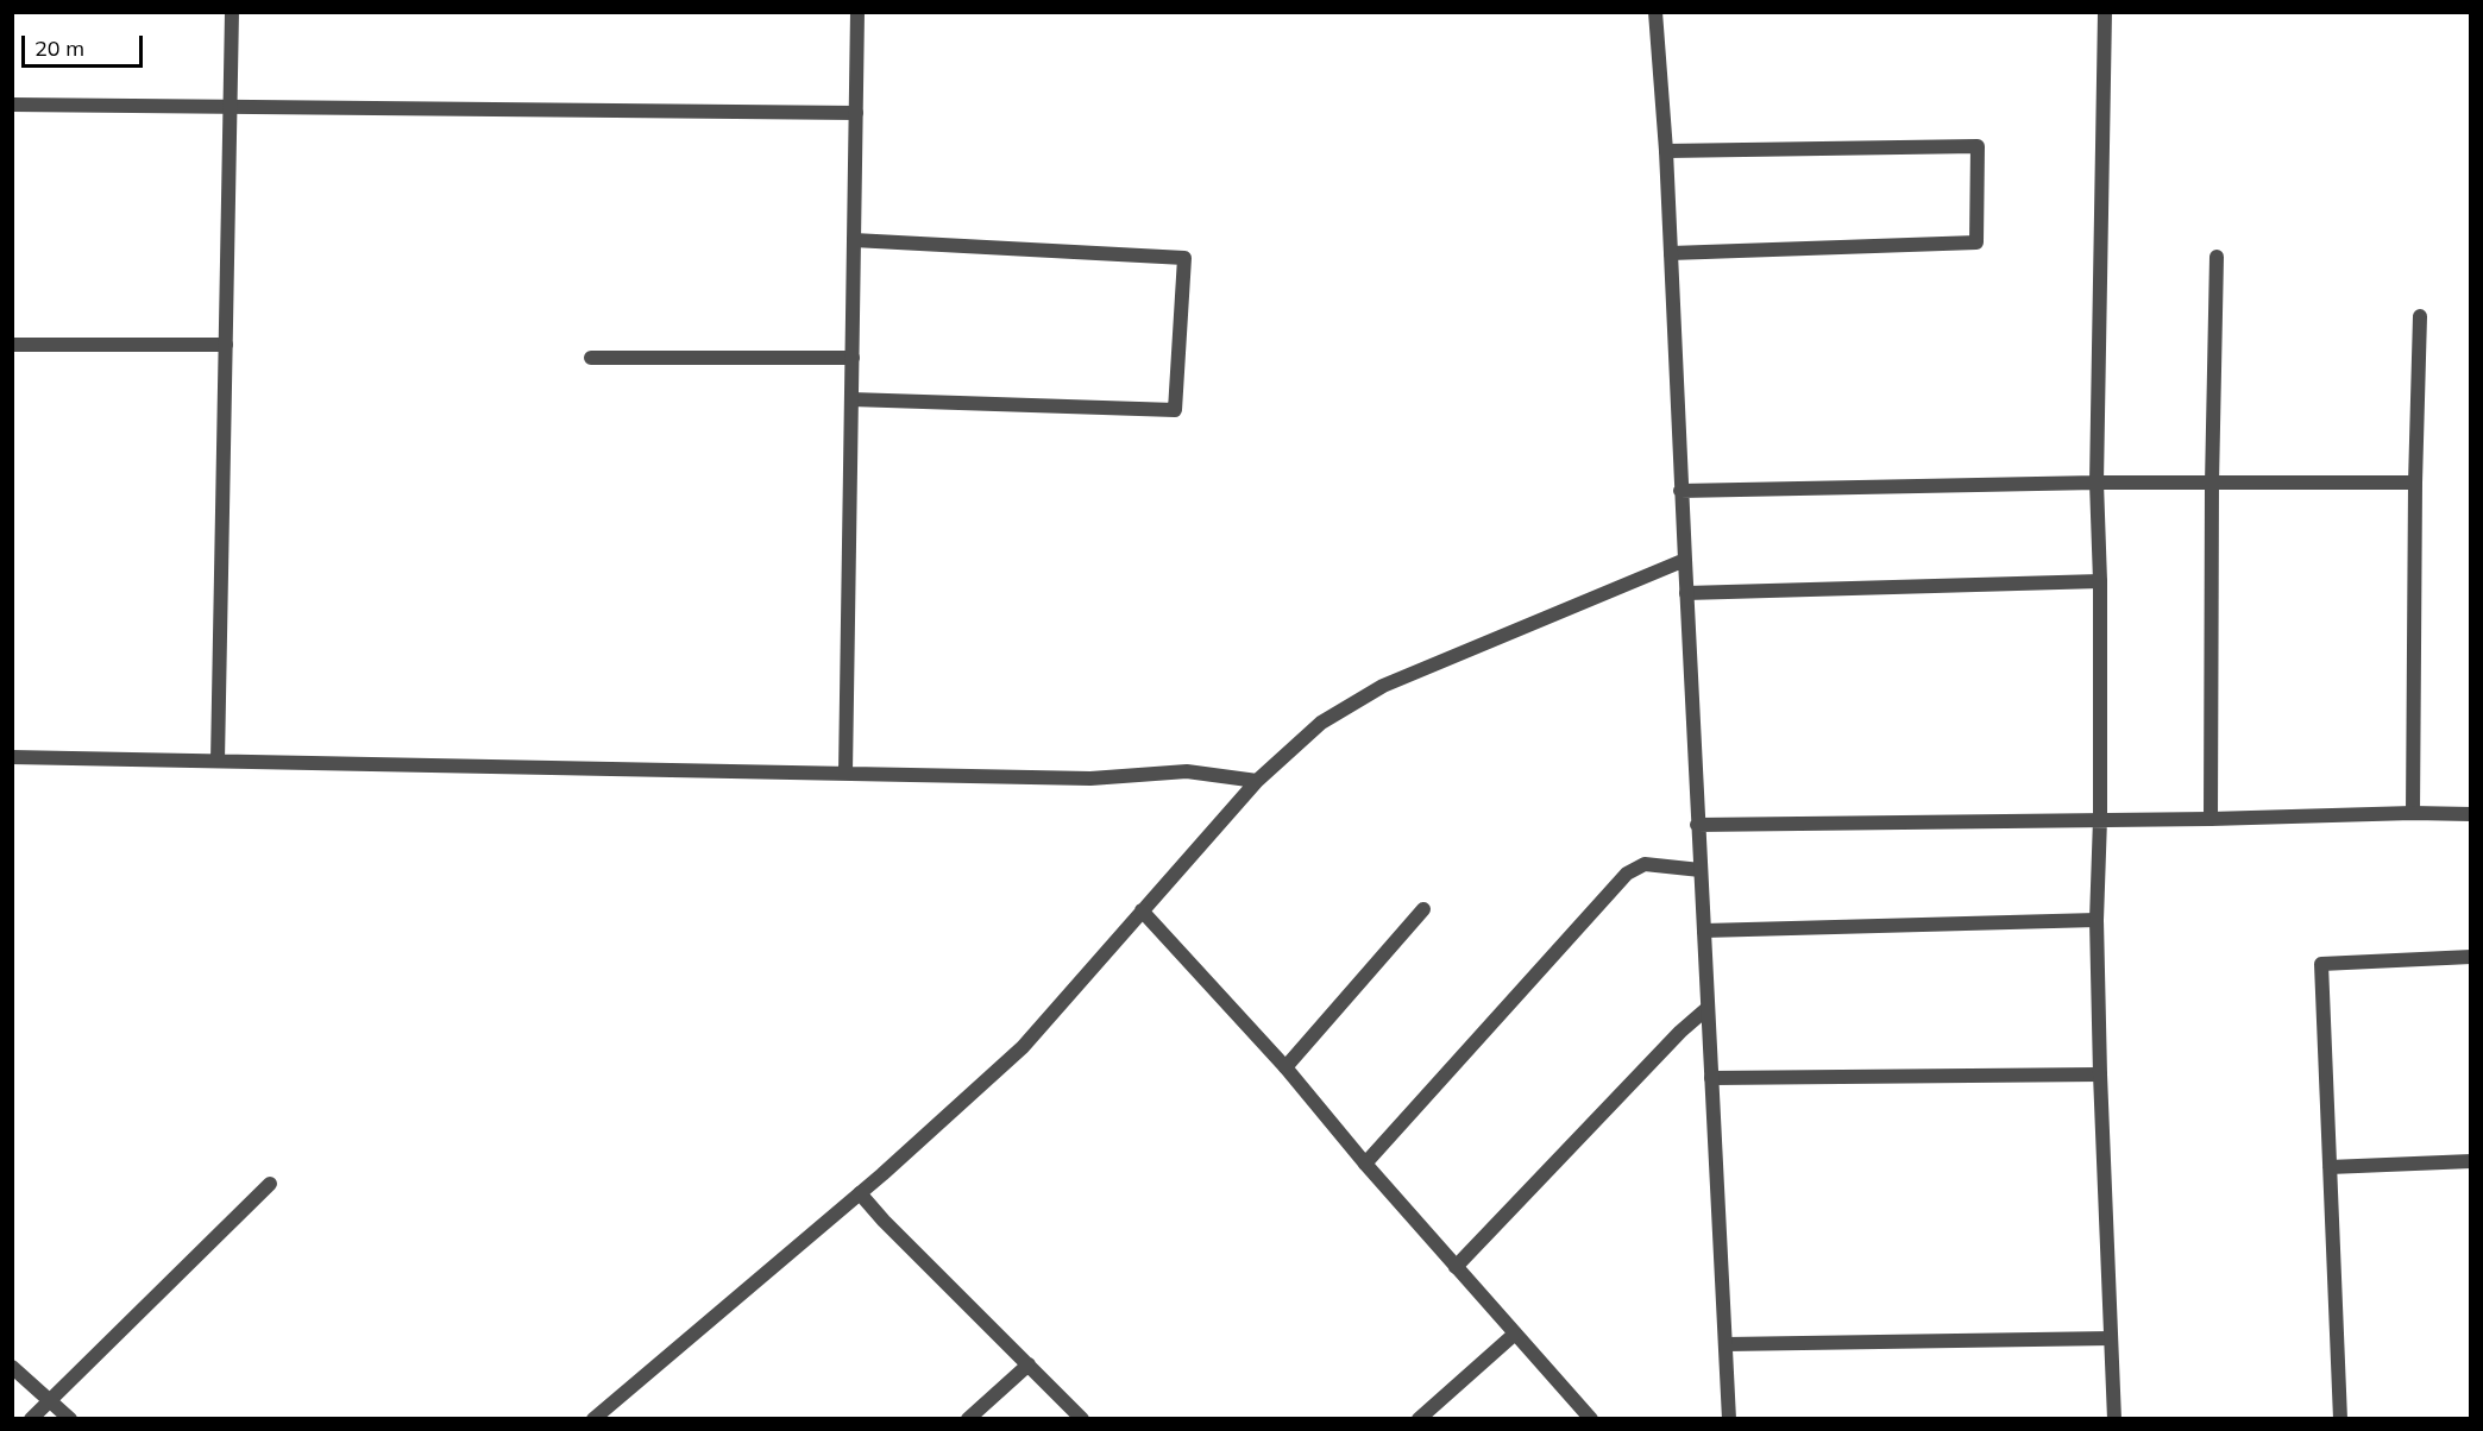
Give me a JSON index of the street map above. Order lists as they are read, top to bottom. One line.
{"scale_bar":"20 m"}
